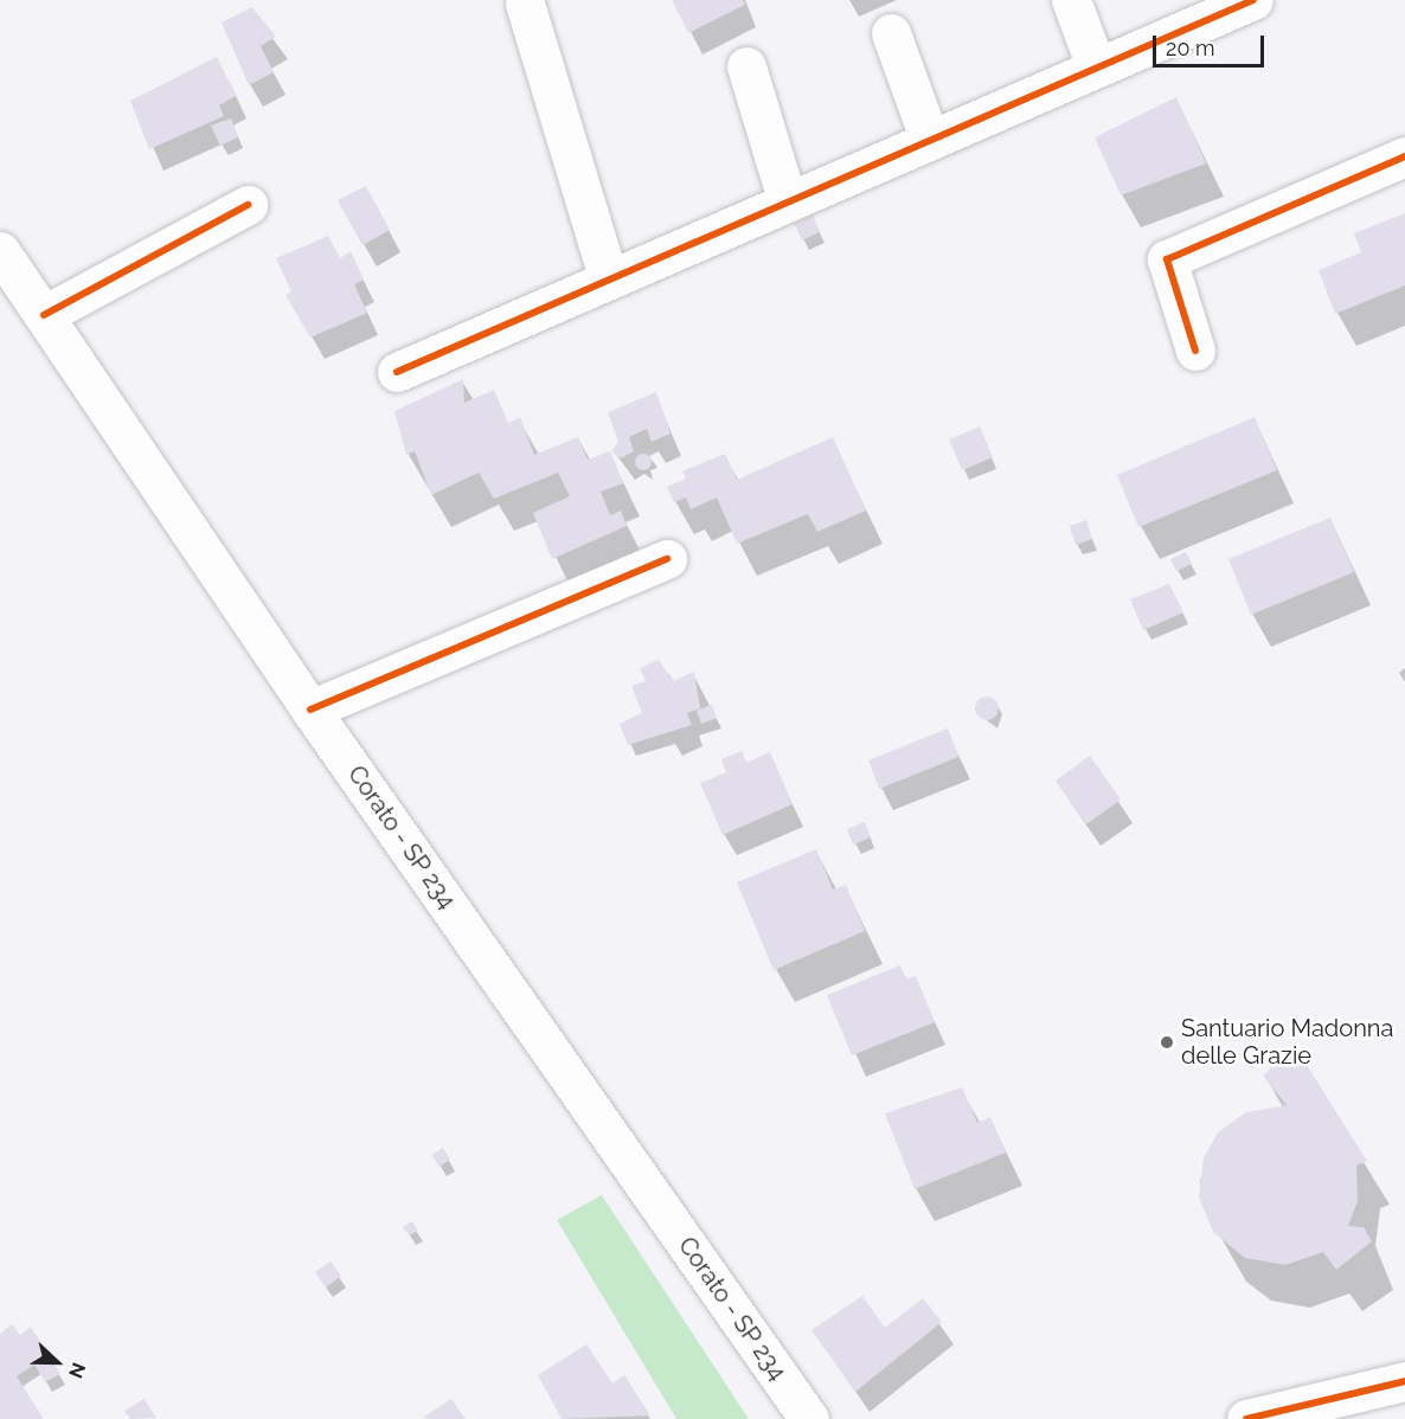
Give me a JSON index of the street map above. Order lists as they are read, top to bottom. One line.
{"streets":{"street":["Corato - SP 234"]},"places":["Santuario Madonna delle Grazie"],"scale_bar":"20 m","north":"right"}
